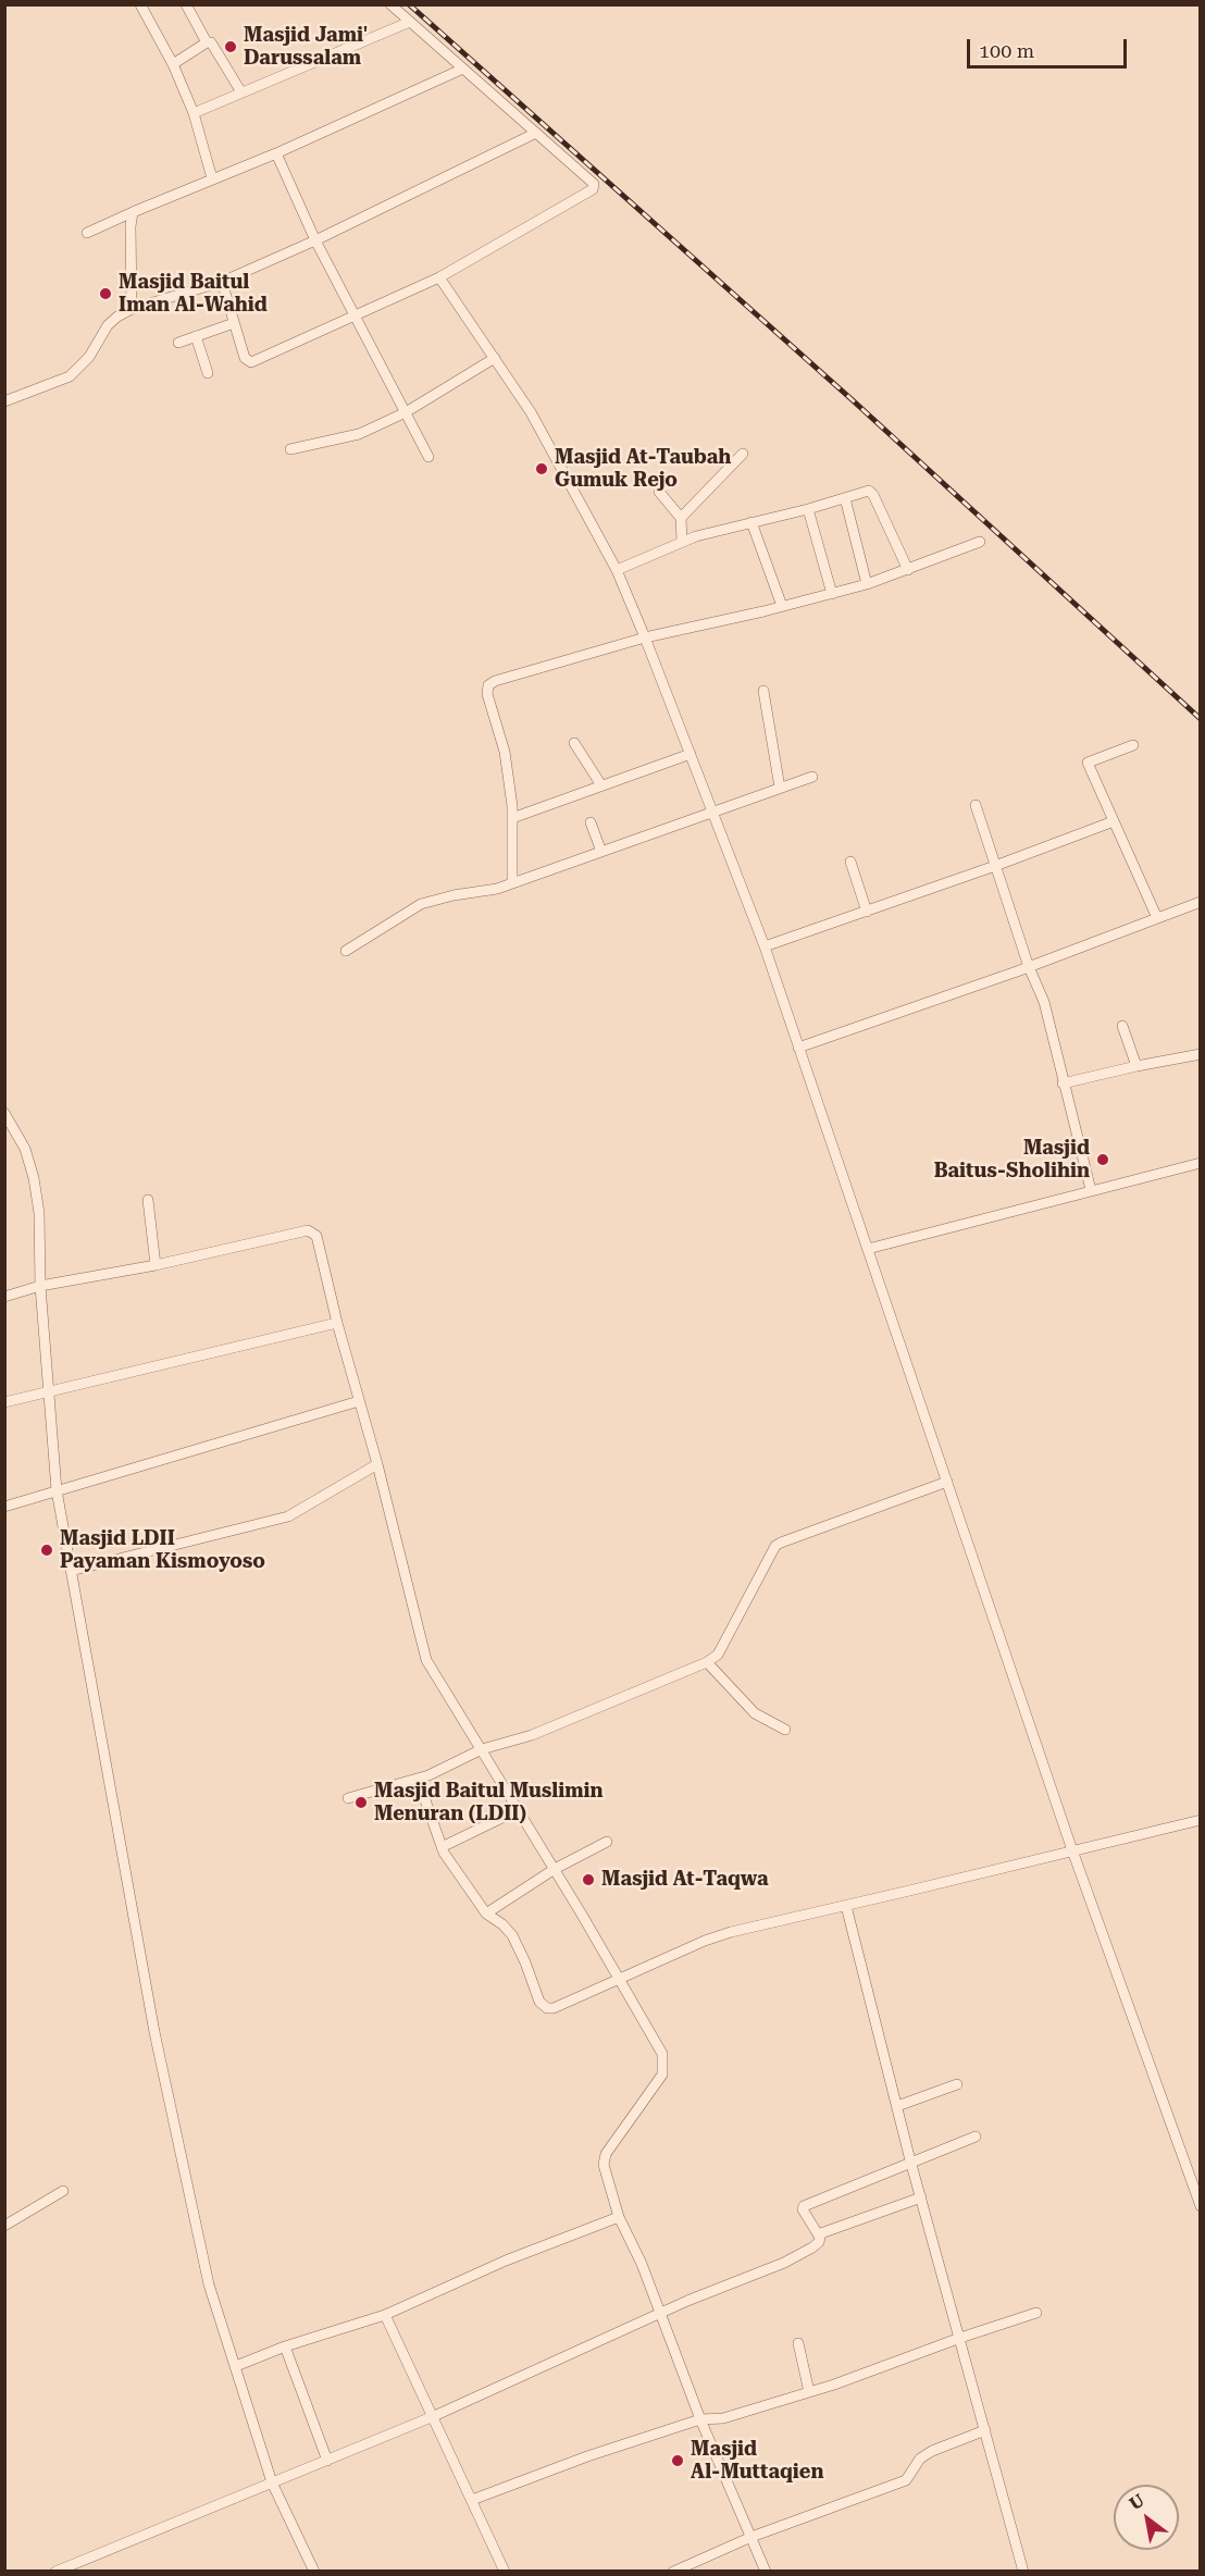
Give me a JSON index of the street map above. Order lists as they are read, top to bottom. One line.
{"places":["Masjid Jami' Darussalam","Masjid Baitul Iman Al-Wahid","Masjid At-Taubah Gumuk Rejo","Masjid Baitus-Sholihin","Masjid LDII Payaman Kismoyoso","Masjid Baitul Muslimin Menuran (LDII)","Masjid At-Taqwa","Masjid Al-Muttaqien"],"scale_bar":"100 m","north":"top left"}
